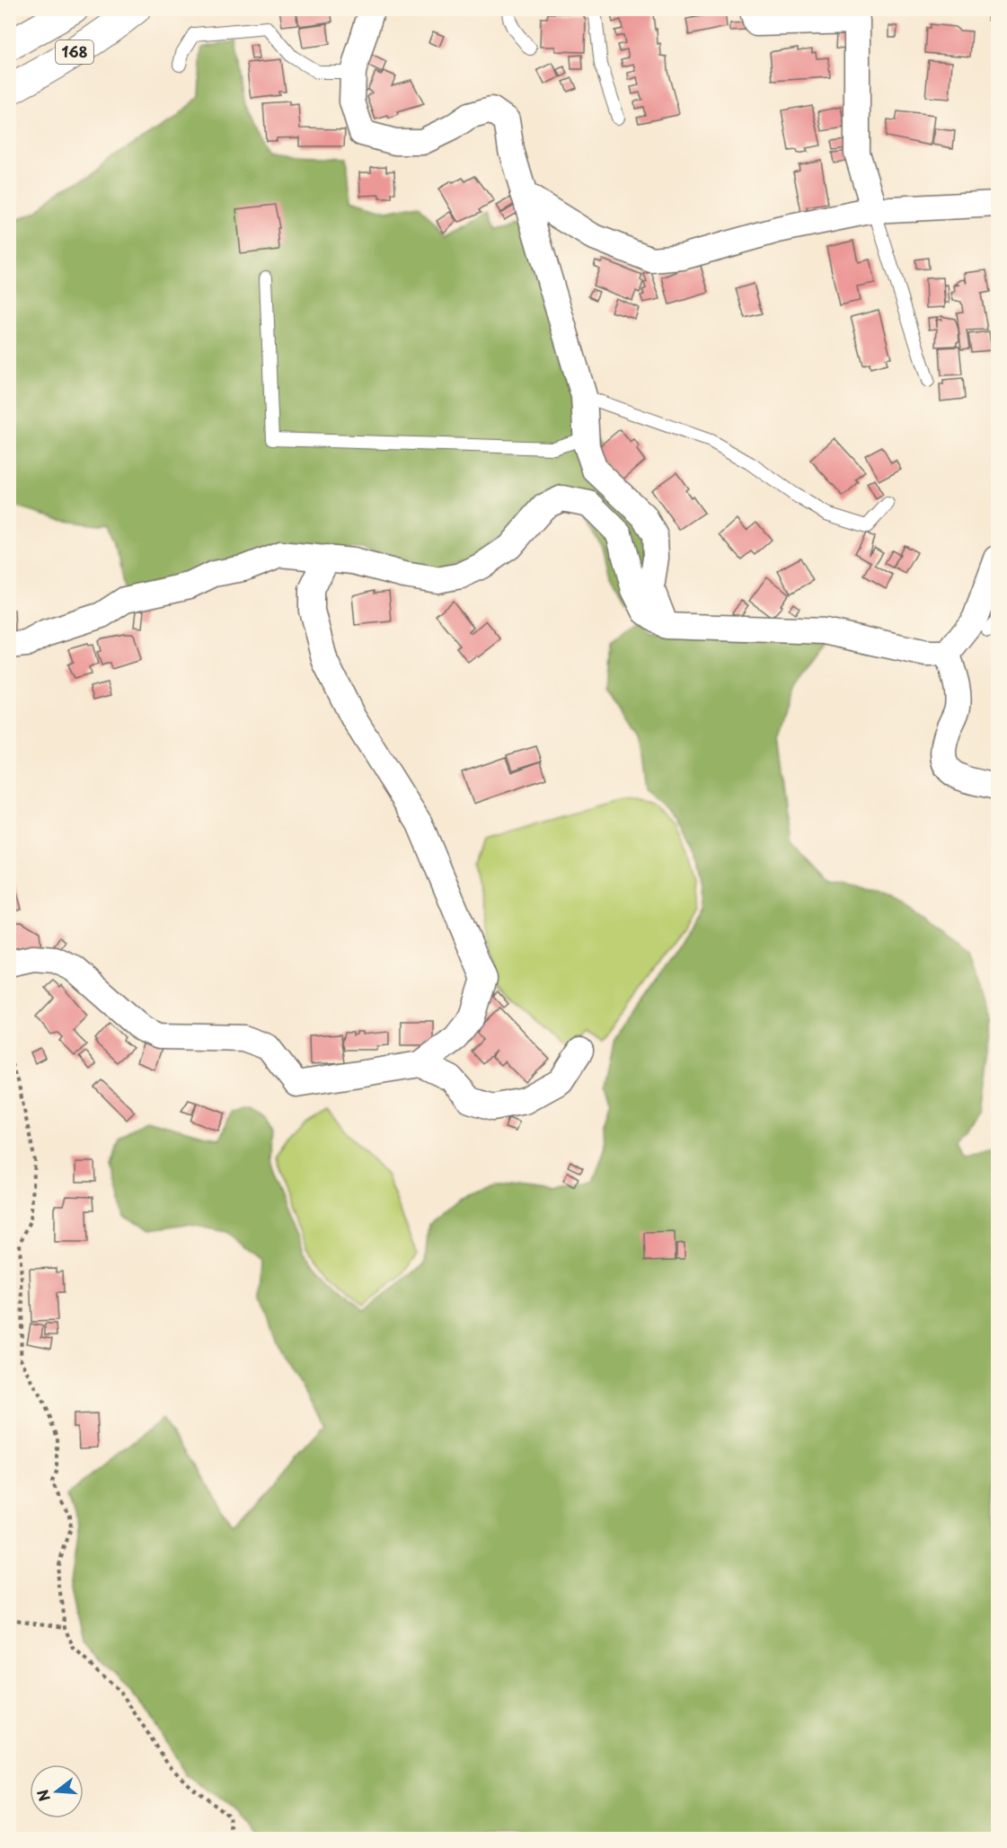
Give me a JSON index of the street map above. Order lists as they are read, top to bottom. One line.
{"streets":{"highway":["168"]},"north":"left"}
